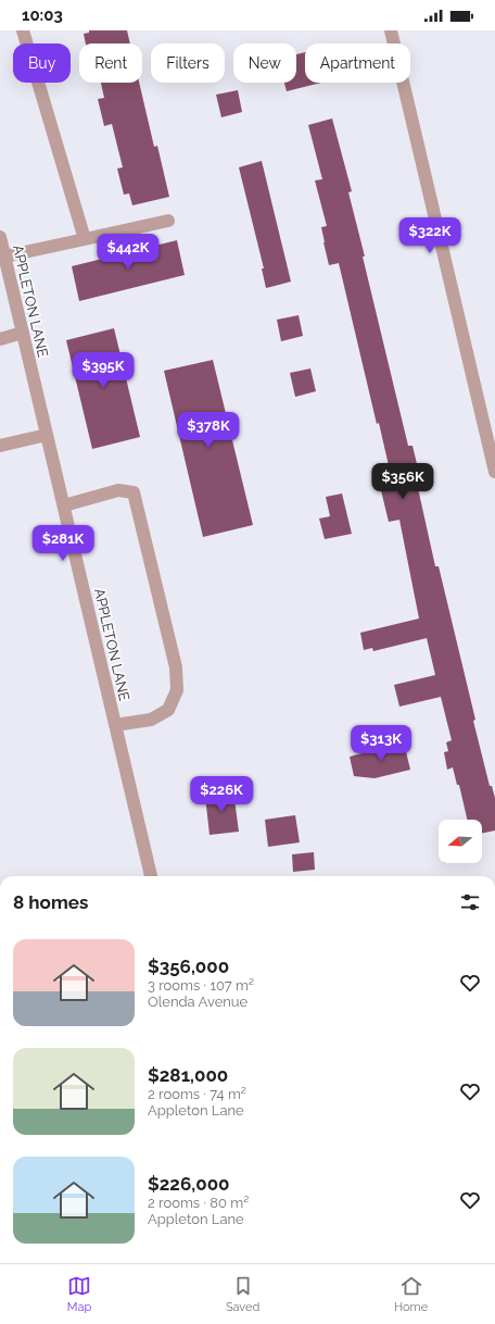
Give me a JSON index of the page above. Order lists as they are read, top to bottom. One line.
{"streets":{"street":["APPLETON LANE"]},"north":"left","page":{"status":"10:03","chip":["Buy","Rent","Filters","New","Apartment"],"price":["$322K","$442K","$395K","$378K","$356K","$281K","$313K","$226K"],"heading":"8 homes","list":[{"name":"$356,000","note":"3 rooms · 107 m² · Olenda Avenue"},{"name":"$281,000","note":"2 rooms · 74 m² · Appleton Lane"},{"name":"$226,000","note":"2 rooms · 80 m² · Appleton Lane"}],"tabs":["Map","Saved","Home"]}}
